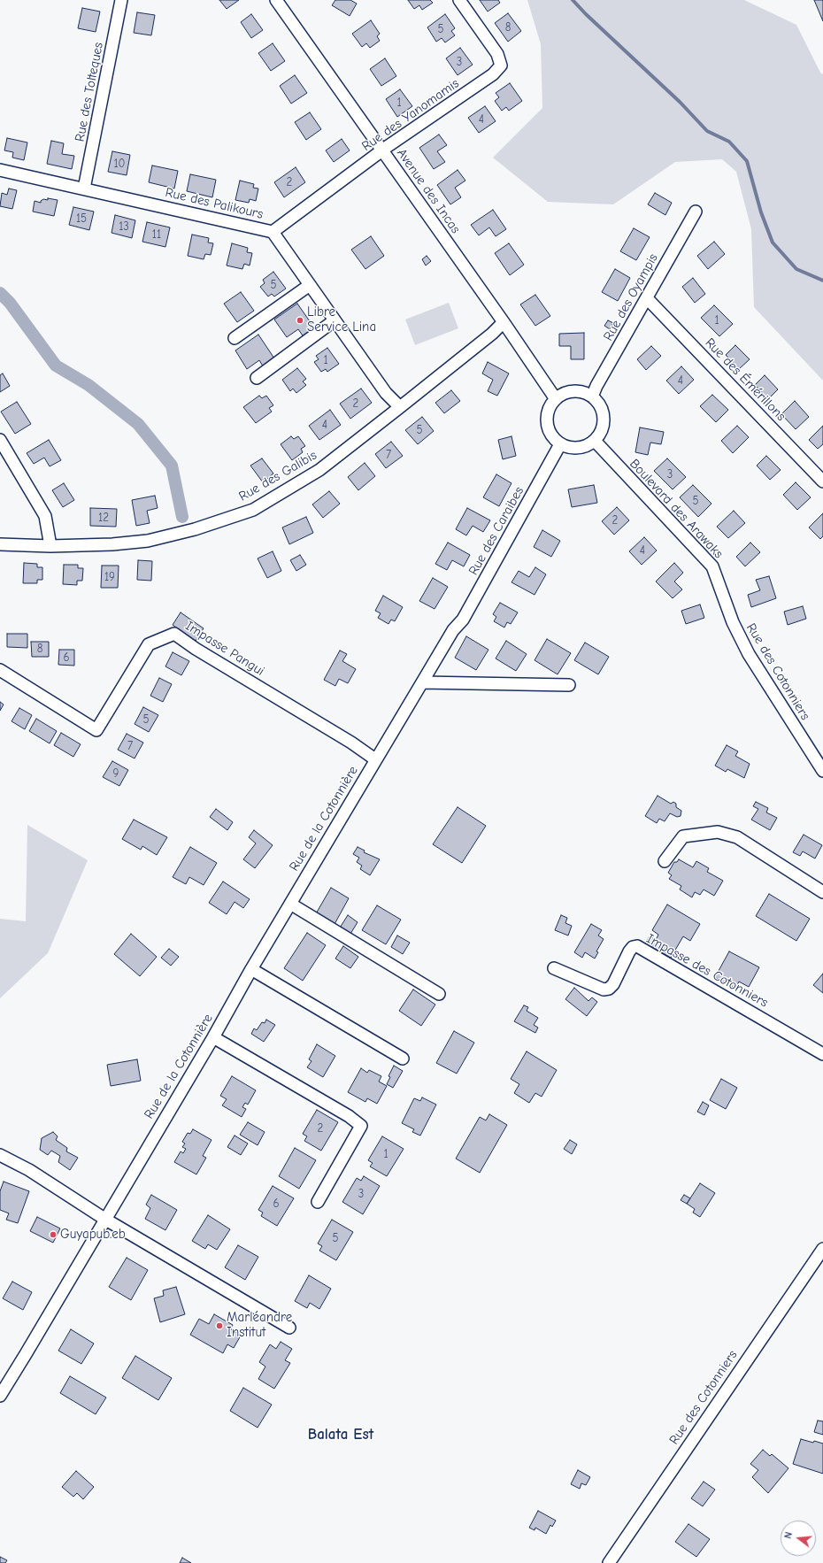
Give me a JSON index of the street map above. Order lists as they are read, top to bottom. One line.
{"streets":{"street":["Rue des Tolteques","Rue des Yanomamis","Avenue des Incas","Rue des Palikours","Rue des Oyampis","Rue des Émérillons","Rue des Galibis","Boulevard des Arawaks","Rue des Caraibes","Impasse Pangui","Rue des Cotonniers","Rue de la Cotonnière","Impasse des Cotonniers"]},"crossings":[["Rue des Tolteques","Rue des Palikours"],["Rue des Yanomamis","Avenue des Incas"],["Rue des Yanomamis","Rue des Palikours"],["Avenue des Incas","Rue des Oyampis"],["Avenue des Incas","Rue des Galibis"],["Avenue des Incas","Boulevard des Arawaks"],["Avenue des Incas","Rue des Caraibes"],["Rue des Palikours","Rue des Galibis"],["Rue des Oyampis","Rue des Émérillons"],["Rue des Oyampis","Boulevard des Arawaks"],["Rue des Oyampis","Rue des Caraibes"],["Boulevard des Arawaks","Rue des Caraibes"],["Boulevard des Arawaks","Rue des Cotonniers"],["Rue des Caraibes","Rue de la Cotonnière"],["Impasse Pangui","Rue de la Cotonnière"]],"districts":["Balata Est"],"places":["Libre Service Lina","Guyapub.eb","Marléandre Institut"],"house_numbers":["8","5","3","1","4","10","2","15","13","11","5","1","1","4","2","4","5","7","3","5","12","2","4","19","8","6","5","7","9","2","1","3","6","5"],"north":"left"}
